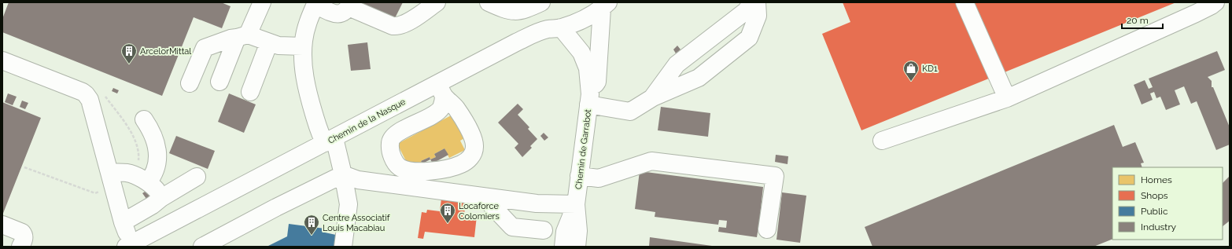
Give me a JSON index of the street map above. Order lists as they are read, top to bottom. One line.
{"streets":{"street":["Chemin de la Nasque","Chemin de Garrabot"]},"crossings":[["Chemin de la Nasque","Chemin de Garrabot"]],"places":{"building":["ArcelorMittal","Locaforce Colomiers","Centre Associatif Louis Macabiau"],"shop":["KD1"]},"legend":["Homes","Shops","Public","Industry"],"scale_bar":"20 m"}
